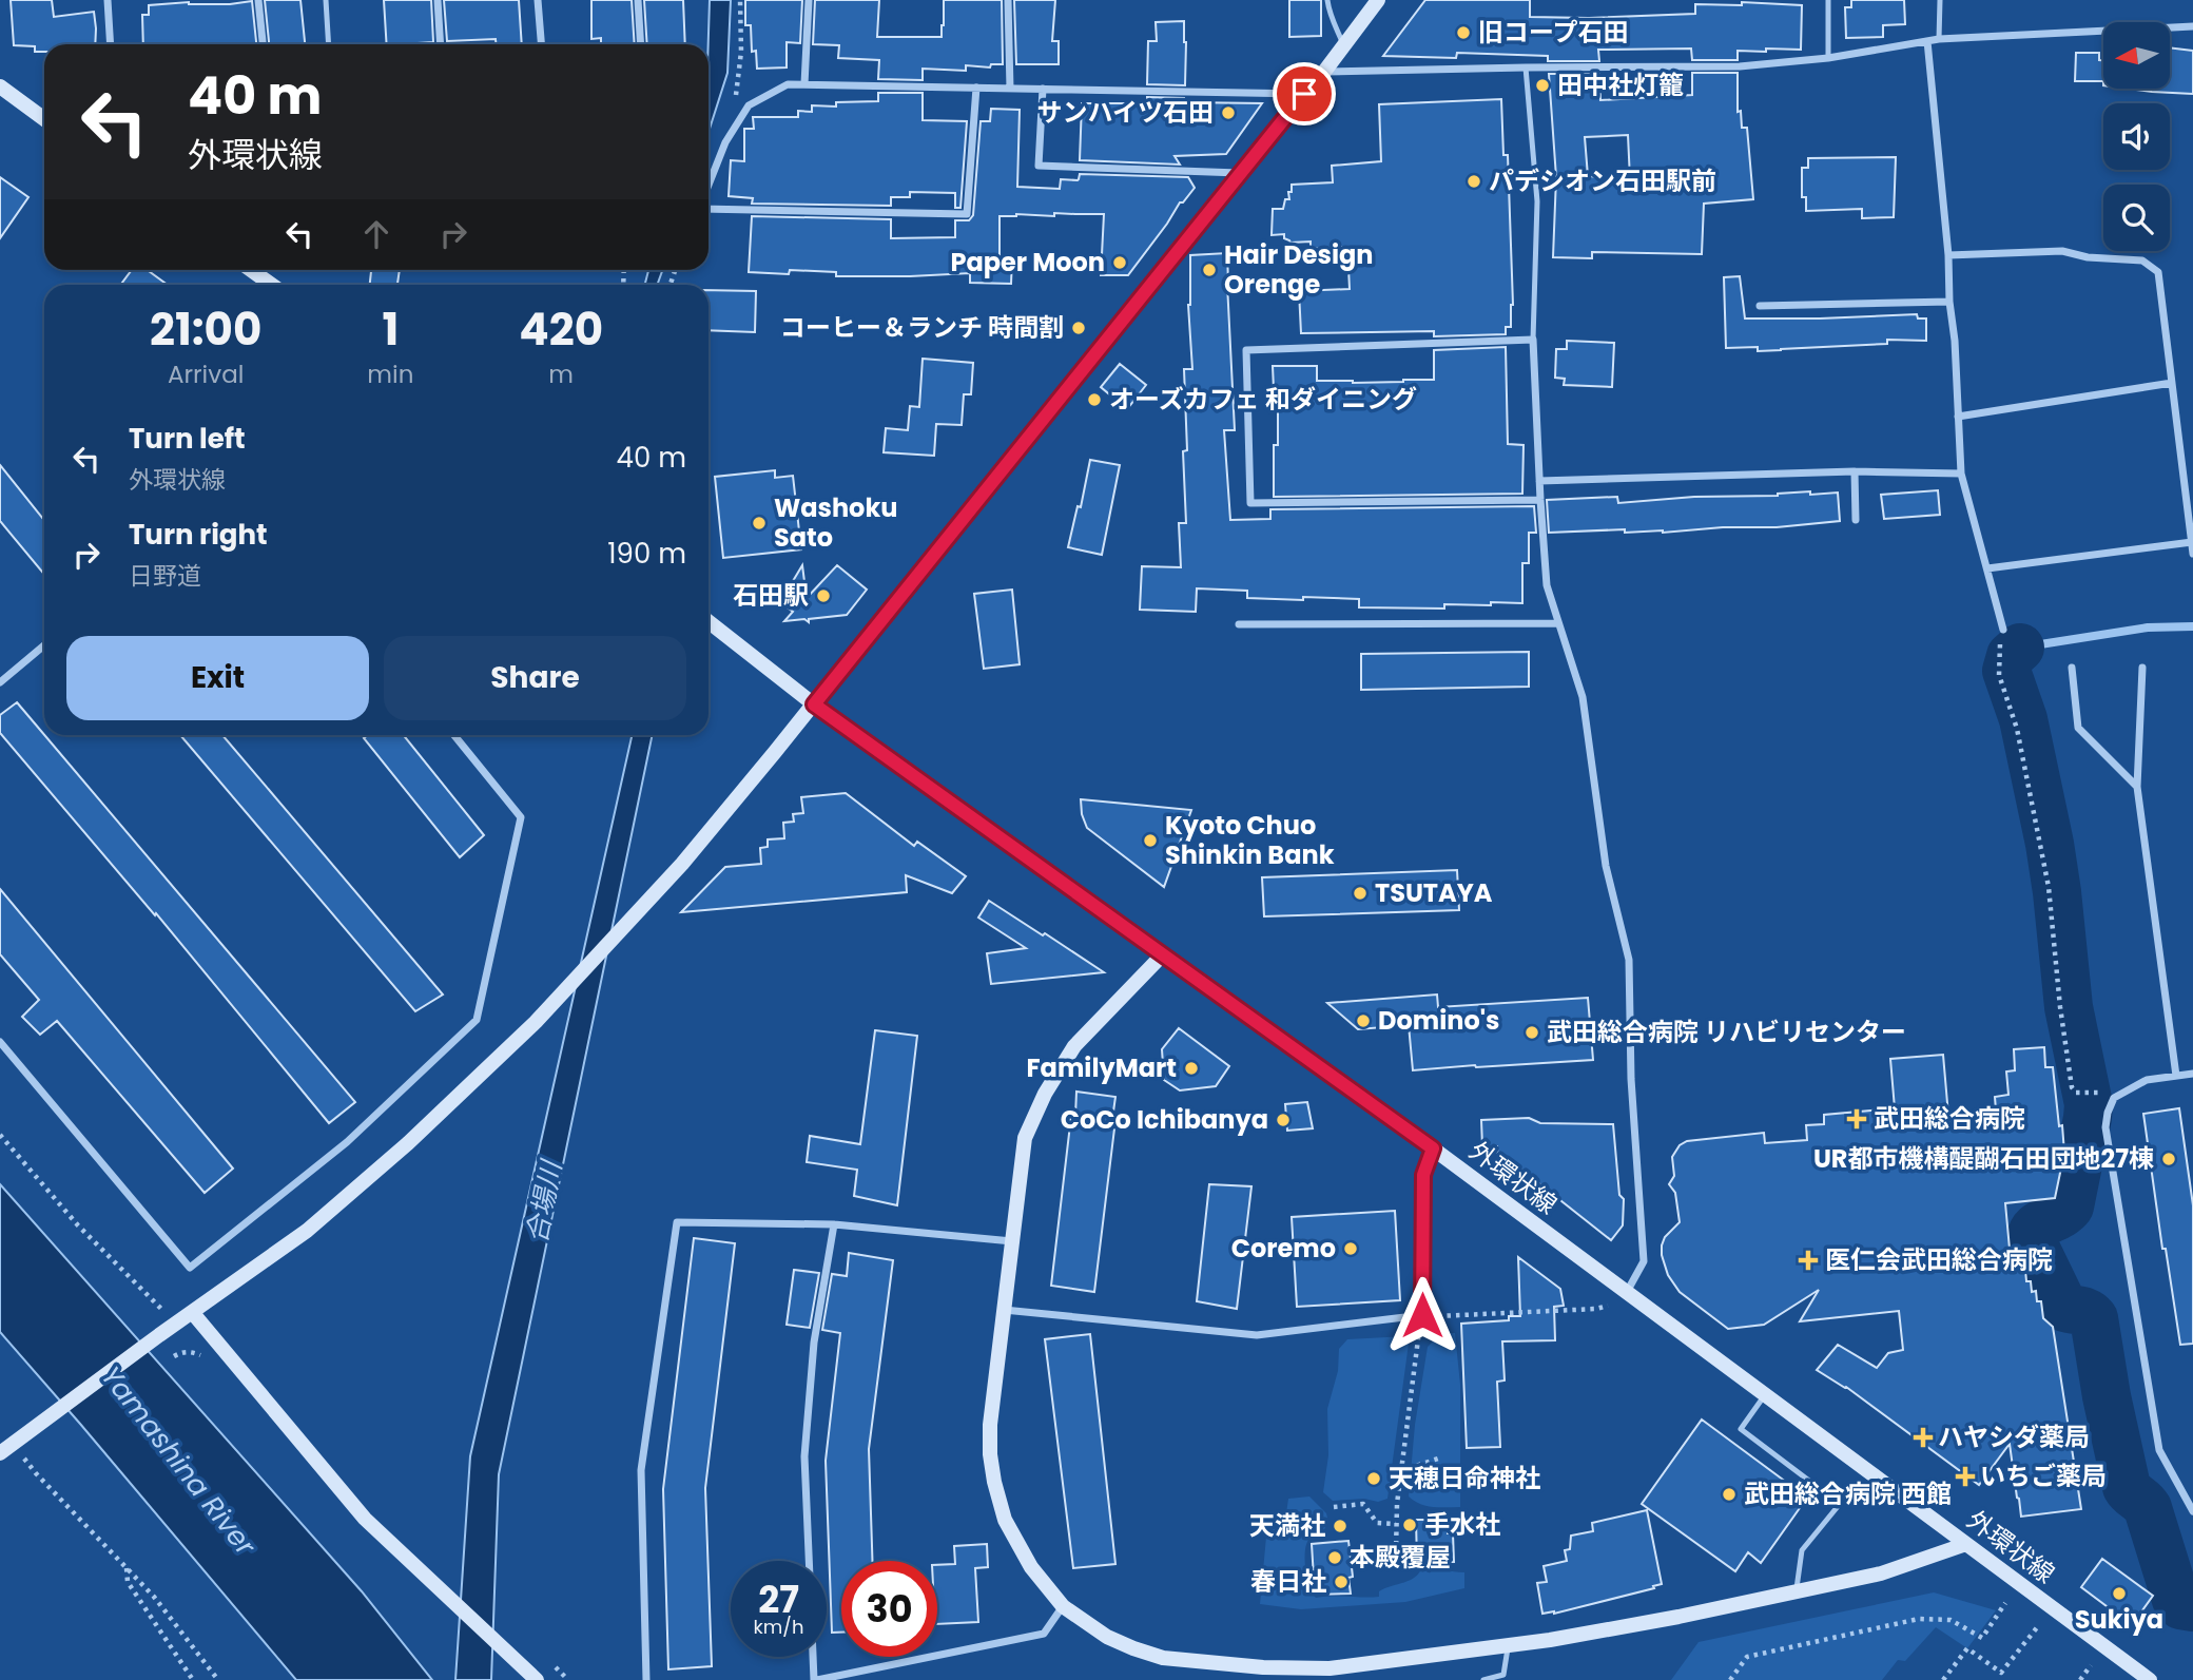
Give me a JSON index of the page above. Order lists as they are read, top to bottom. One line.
{"streets":{"street":["外環状線"]},"water":["合場川","Yamashina River"],"places":{"other":["旧コープ石田","田中社灯籠","サンハイツ石田","パデシオン石田駅前","Paper Moon","Hair Design Orenge","コーヒー＆ランチ 時間割","オーズカフェ 和ダイニング","Washoku Sato","石田駅","Kyoto Chuo Shinkin Bank","TSUTAYA","Domino's","武田総合病院 リハビリセンター","FamilyMart","CoCo Ichibanya","UR都市機構醍醐石田団地27棟","Coremo","天穂日命神社","武田総合病院 西館","手水社","天満社","本殿覆屋","春日社","Sukiya"],"health":["武田総合病院","医仁会武田総合病院","ハヤシダ薬局","いちご薬局"]},"north":"left","page":{"turn":["40 m","外環状線"],"eta":["21:00","Arrival","1","min","420","m"],"list":[{"name":"Turn left","note":"外環状線","value":"40 m"},{"name":"Turn right","note":"日野道","value":"190 m"}],"buttons":["Exit","Share"],"speed":"27 km/h","limit":"30"}}
